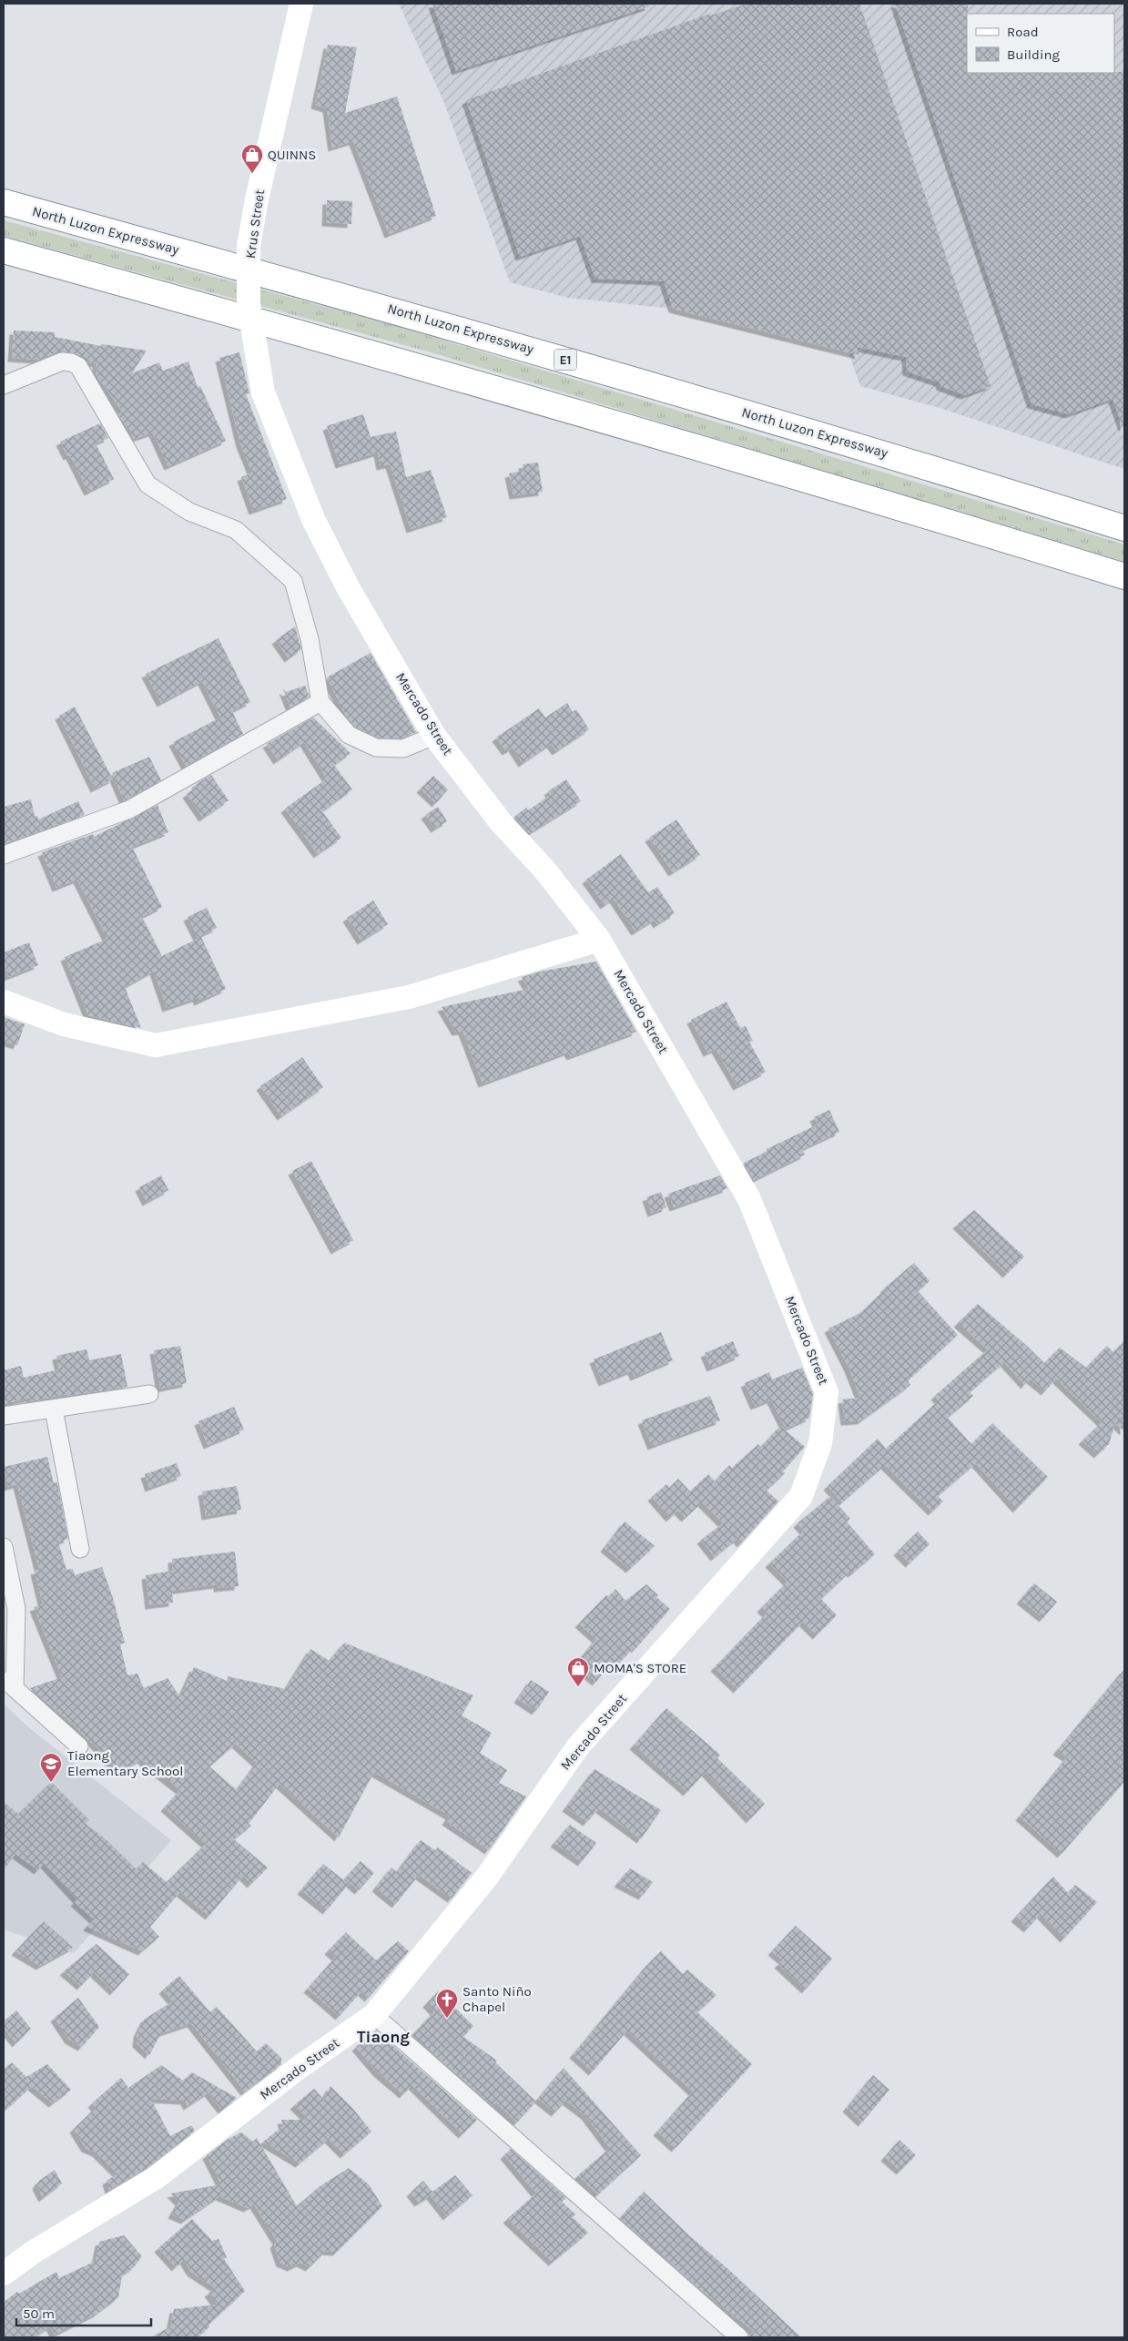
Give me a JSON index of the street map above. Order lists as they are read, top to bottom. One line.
{"streets":{"highway":["North Luzon Expressway","E1"],"street":["Krus Street","Mercado Street"]},"crossings":[["Krus Street","Mercado Street"]],"districts":["Tiaong"],"places":{"shop":["QUINNS","MOMA'S STORE"],"school or university":["Tiaong Elementary School"],"church":["Santo Niño Chapel"]},"legend":["Road","Building"],"scale_bar":"50 m"}
